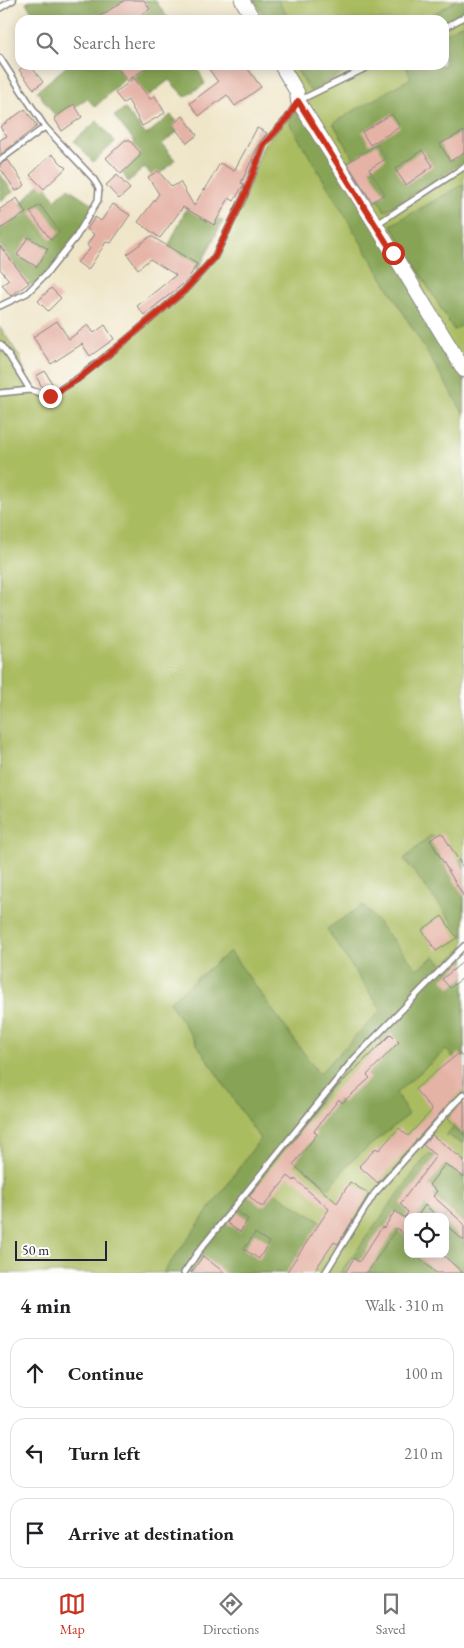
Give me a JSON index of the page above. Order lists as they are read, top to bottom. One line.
{"scale_bar":"50 m","page":{"search":"Search here","scale":"50 m","heading":["4 min","Walk · 310 m"],"list":[["Continue","100 m"],["Turn left","210 m"],"Arrive at destination"],"nav":["Map","Directions","Saved"]}}
